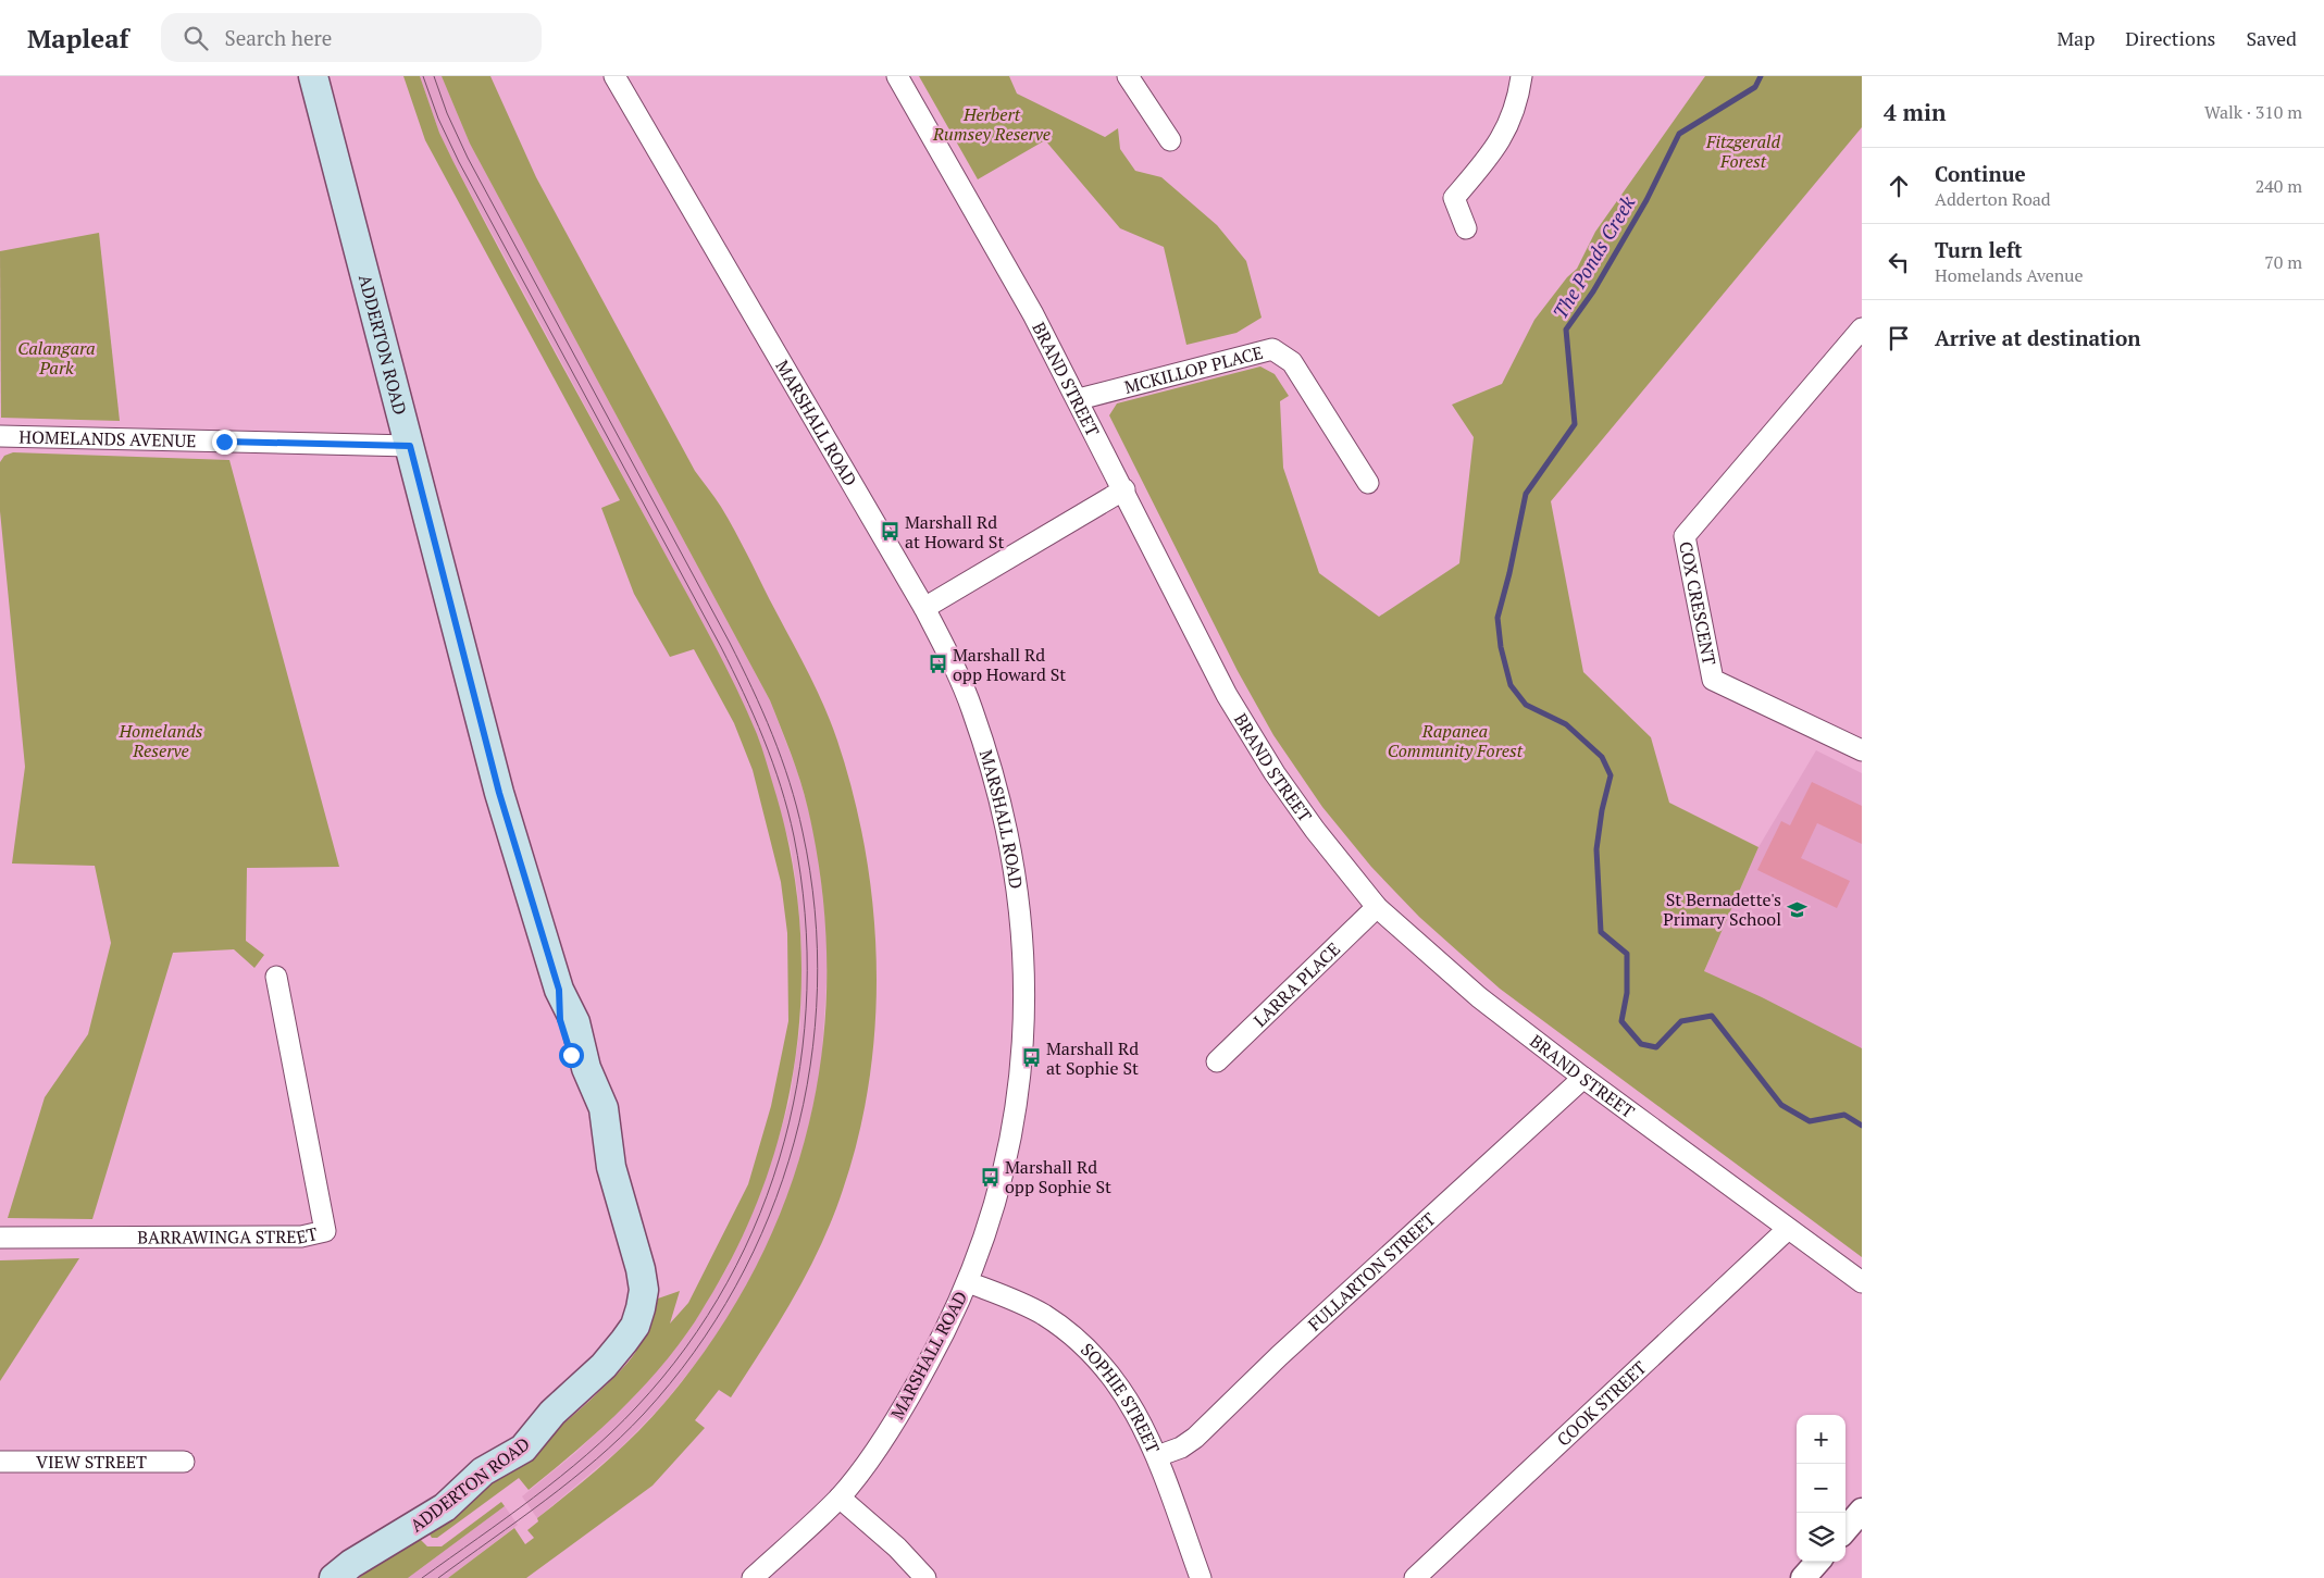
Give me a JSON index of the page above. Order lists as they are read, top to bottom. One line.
{"streets":{"main road":["ADDERTON ROAD"],"street":["MCKILLOP PLACE","BRAND STREET","MARSHALL ROAD","HOMELANDS AVENUE","COX CRESCENT","LARRA PLACE","BARRAWINGA STREET","FULLARTON STREET","SOPHIE STREET","COOK STREET","VIEW STREET"]},"crossings":[["ADDERTON ROAD","HOMELANDS AVENUE"],["MCKILLOP PLACE","BRAND STREET"],["BRAND STREET","LARRA PLACE"],["BRAND STREET","FULLARTON STREET"],["BRAND STREET","COOK STREET"],["MARSHALL ROAD","SOPHIE STREET"],["FULLARTON STREET","SOPHIE STREET"]],"water":["The Ponds Creek"],"parks":["Herbert Rumsey Reserve","Fitzgerald Forest","Calangara Park","Homelands Reserve","Rapanea Community Forest"],"places":{"bus stop":["Marshall Rd at Howard St","Marshall Rd opp Howard St","Marshall Rd at Sophie St","Marshall Rd opp Sophie St"],"school or university":["St Bernadette's Primary School"]},"page":{"header":"Mapleaf","search":"Search here","nav":["Map","Directions","Saved"],"heading":["4 min","Walk · 310 m"],"list":[["Continue","Adderton Road","240 m"],["Turn left","Homelands Avenue","70 m"],"Arrive at destination"],"map_buttons":["+","−"]}}
